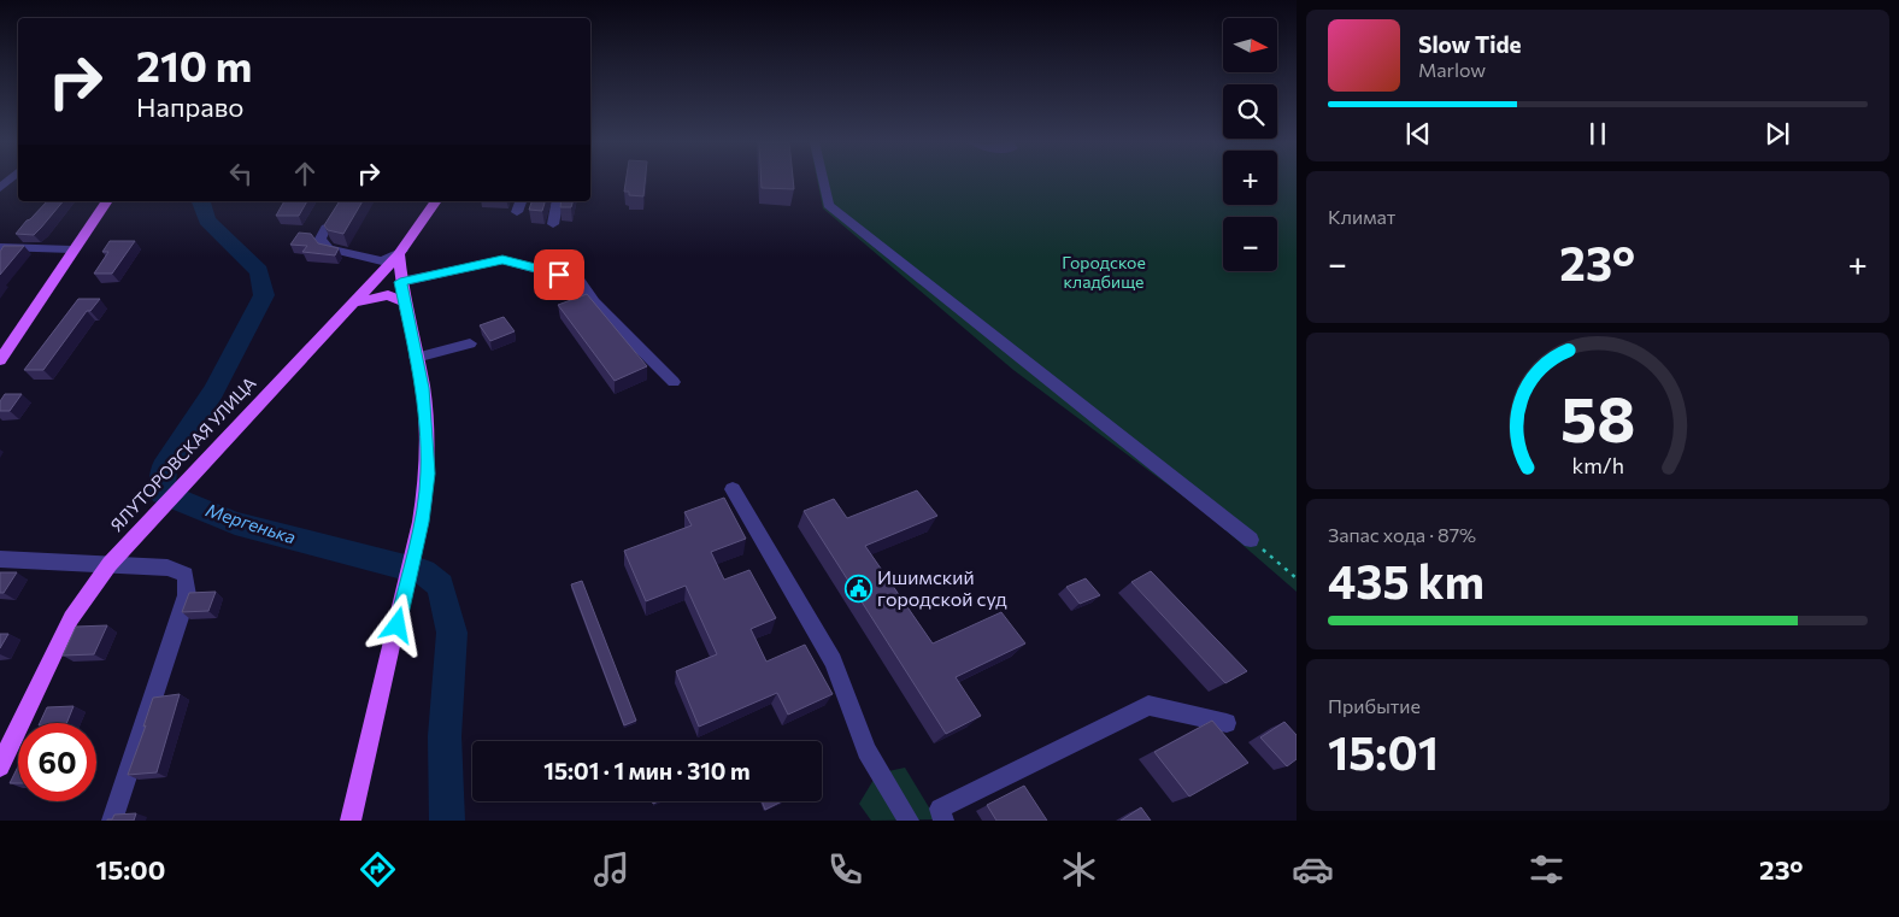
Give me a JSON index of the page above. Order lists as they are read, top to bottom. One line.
{"streets":{"main road":["ЯЛУТОРОВСКАЯ УЛИЦА"]},"water":["Мергенька"],"parks":["Городское кладбище"],"places":{"public building":["Ишимский городской суд"]},"north":"right","page":{"map_buttons":["+","−"],"turn":["210 m","Направо"],"song":["Slow Tide","Marlow"],"tile":["Климат",["Запас хода · 87%","435 km"],["Прибытие","15:01"]],"heat":["−","23°","+"],"limit":"60","trip":"15:01 · 1 мин · 310 m","tabs":["15:00","23°"],"gauge":["58","km/h"]}}
